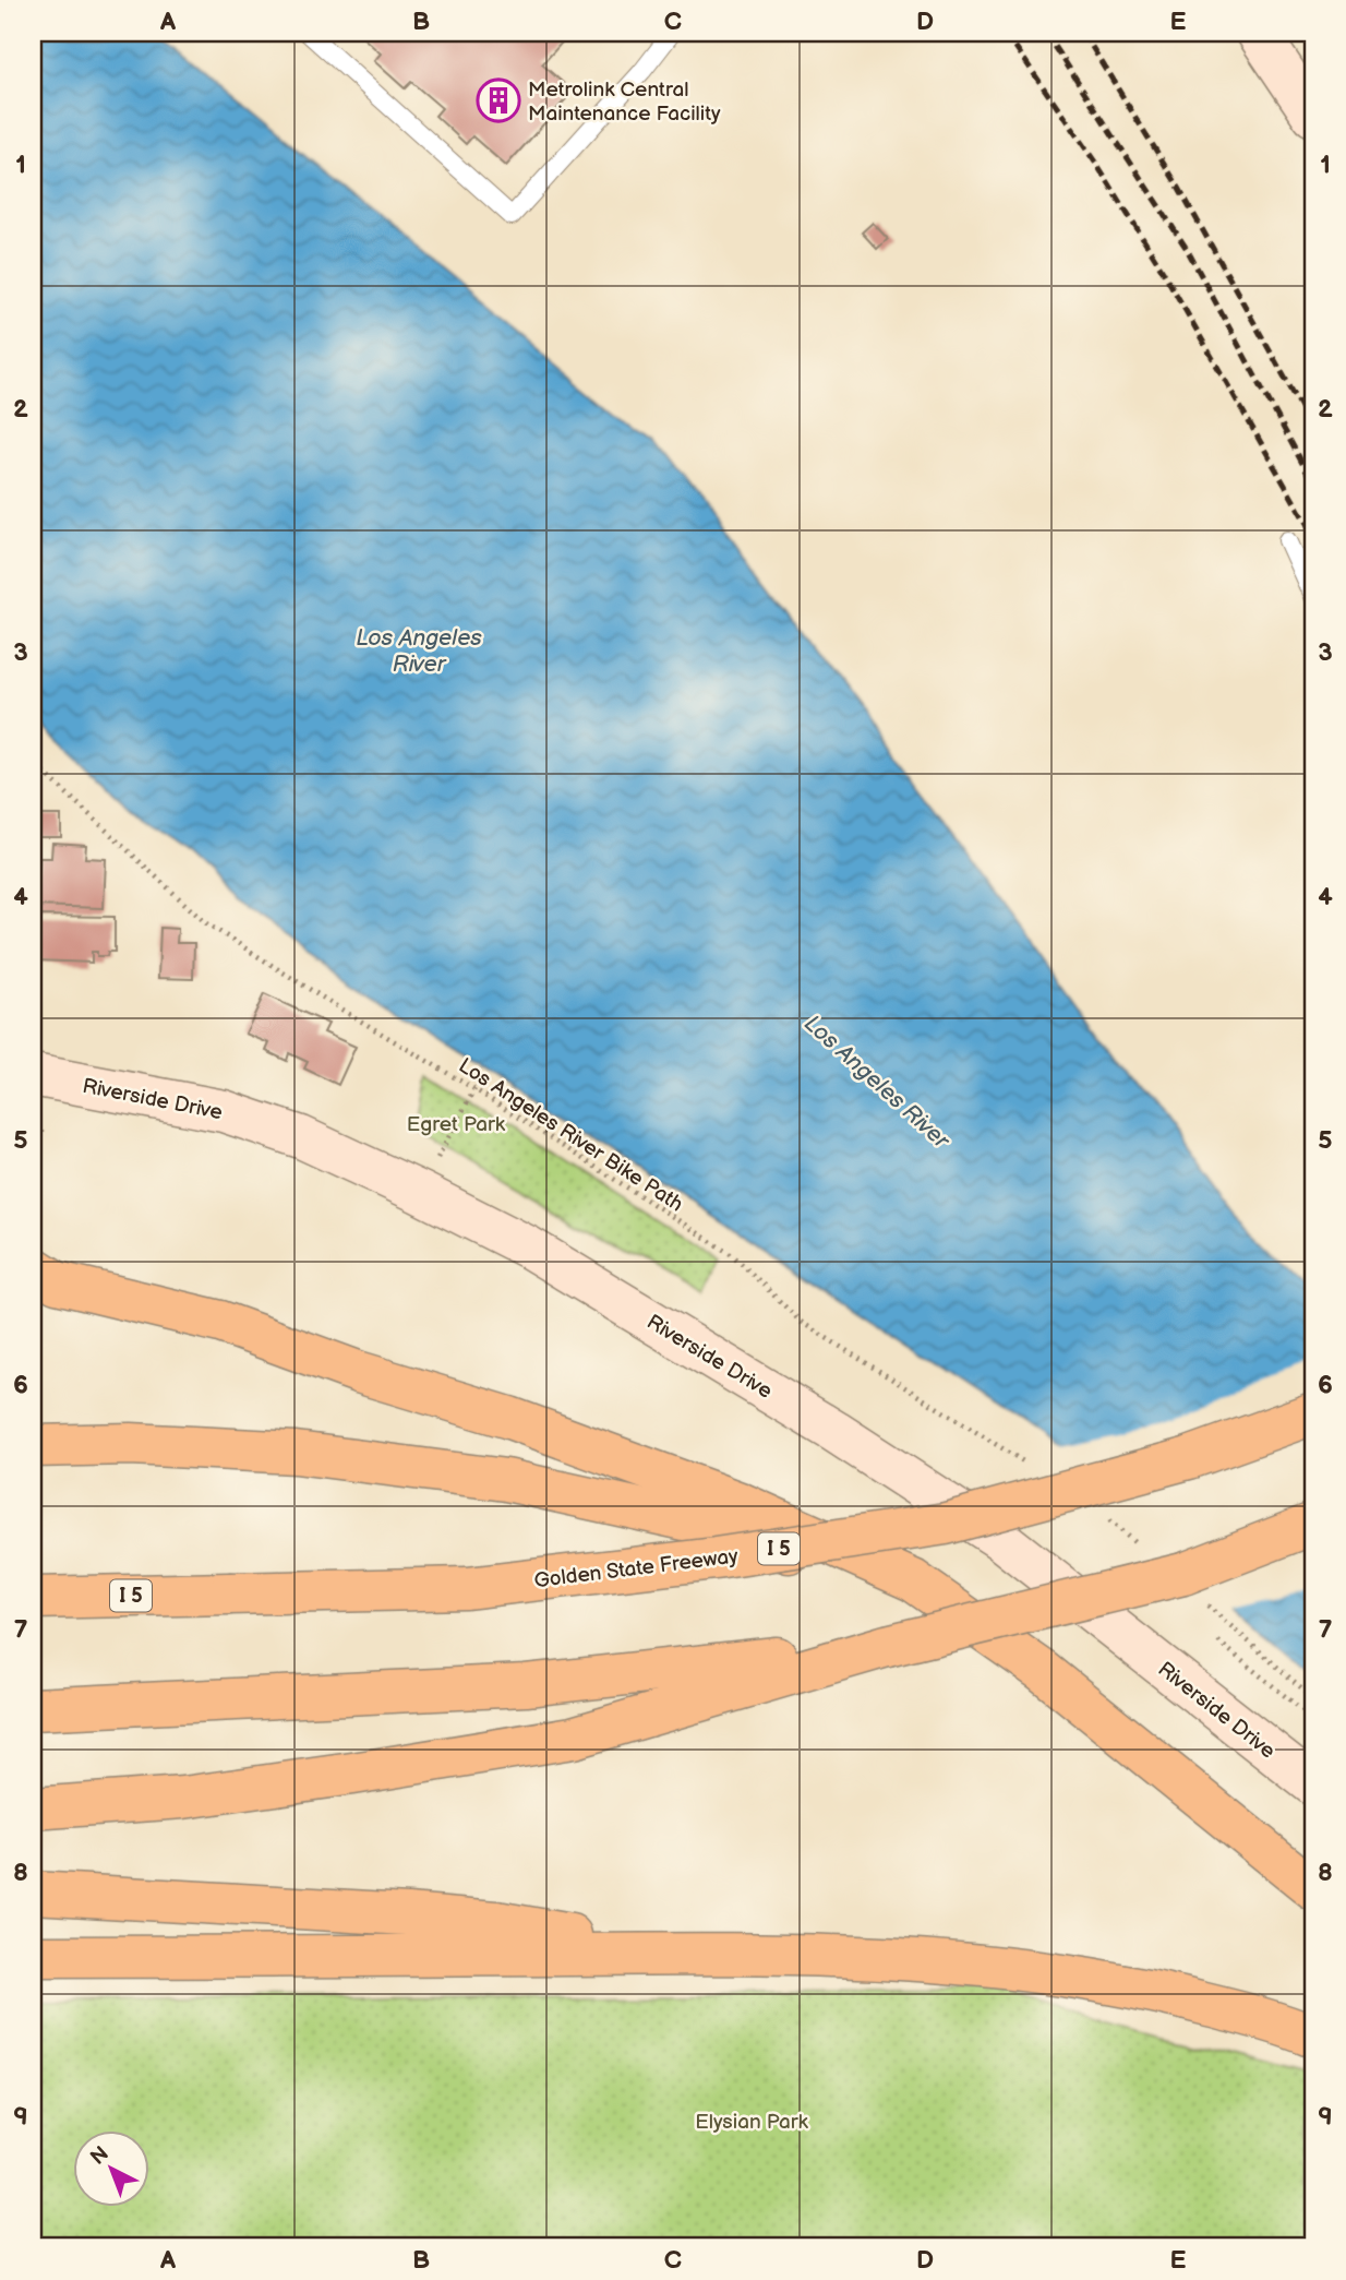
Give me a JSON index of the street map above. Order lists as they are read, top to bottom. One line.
{"streets":{"highway":["I 5","Golden State Freeway"],"main road":["Riverside Drive"],"path":["Los Angeles River Bike Path"]},"water":["Los Angeles River"],"parks":["Egret Park","Elysian Park"],"places":{"building":["Metrolink Central Maintenance Facility"]},"north":"top left","grid":{"columns":["A","B","C","D","E"],"rows":["1","2","3","4","5","6","7","8","9"]}}
